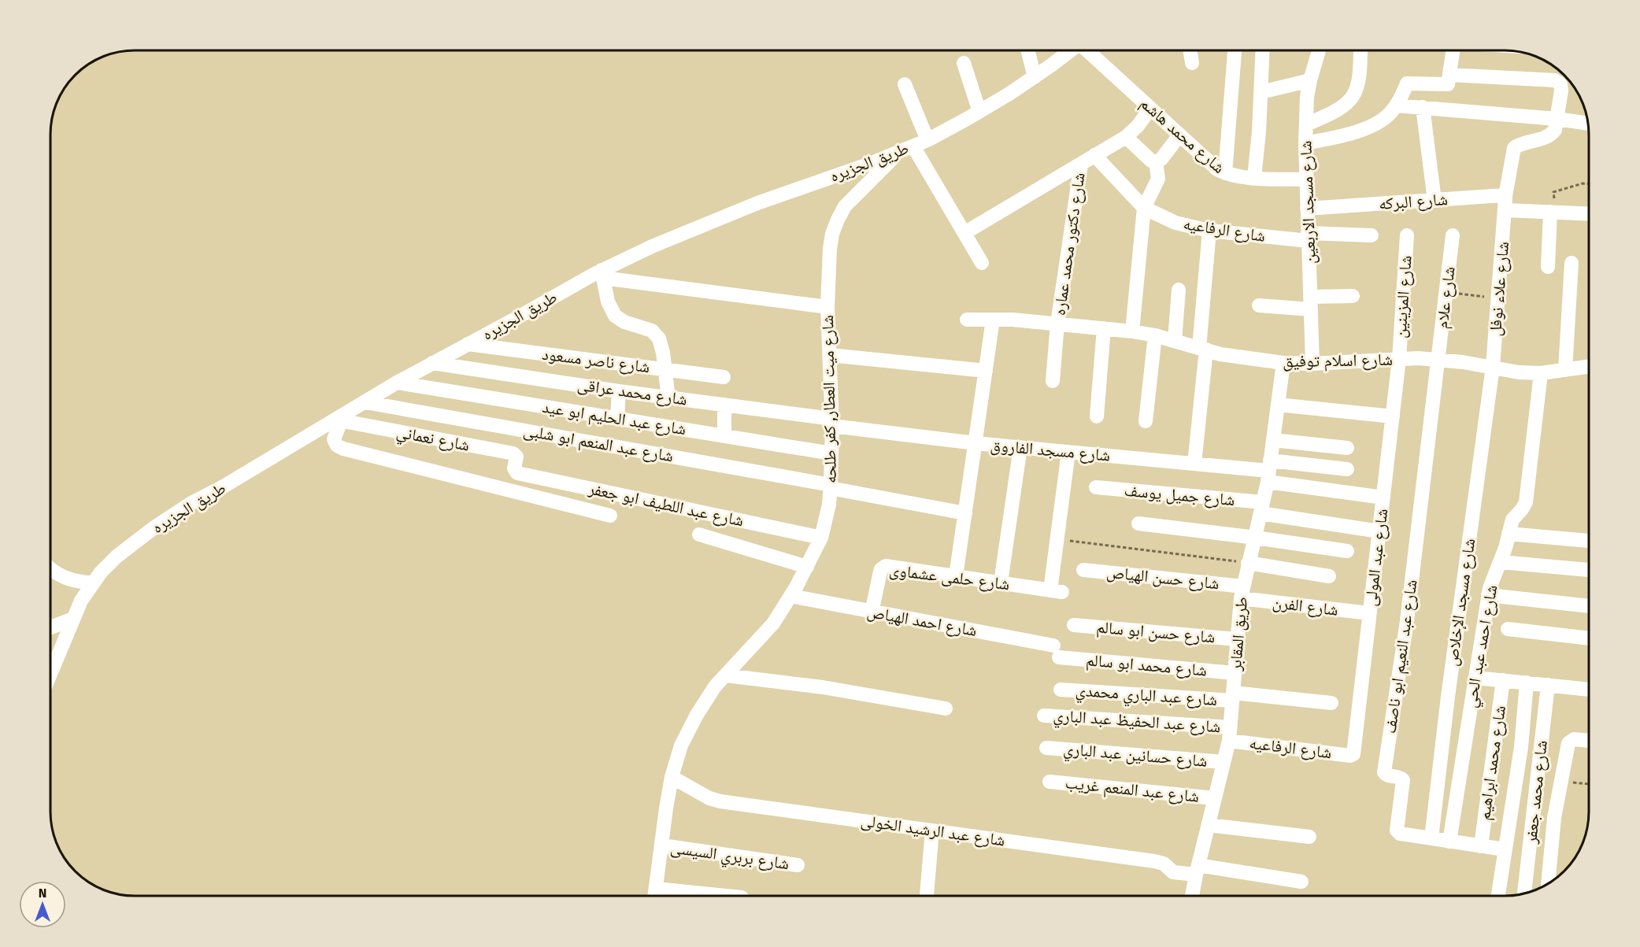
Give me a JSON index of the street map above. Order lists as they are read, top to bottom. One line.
{"streets":{"street":["شارع محمد هاشم","طريق الجزيره","شارع البركه","شارع مسجد الاربعين","شارع الرفاعيه","شارع دكتور محمد عماره","شارع علاء نوفل","شارع المزينين","شارع علام","شارع ناصر مسعود","شارع اسلام توفيق","شارع محمد عراقى","شارع ميت العطار, كفر طلحه","شارع عبد الحليم ابو عيد","شارع نعماني","شارع عبد المنعم ابو شلبى","شارع مسجد الفاروق","شارع جميل يوسف","شارع عبد اللطيف ابو جعفر","شارع عبد المولى","شارع حلمى عشماوى","شارع حسن الهياص","شارع مسجد الإخلاص","شارع الفرن","شارع احمد الهياص","شارع حسن ابو سالم","طريق المقابر","شارع احمد عبد الحي","شارع عبد النعيم ابو ناصف","شارع محمد ابو سالم","شارع عبد الباري محمدي","شارع عبد الحفيظ عبد الباري","شارع حسانين عبد الباري","شارع محمد ابراهيم","شارع عبد المنعم غريب","شارع محمد جعفر","شارع عبد الرشيد الخولى","شارع بربري السيسى"]},"crossings":[["شارع محمد هاشم","شارع مسجد الاربعين"],["طريق الجزيره","شارع ناصر مسعود"],["طريق الجزيره","شارع محمد عراقى"],["طريق الجزيره","شارع ميت العطار, كفر طلحه"],["طريق الجزيره","شارع عبد الحليم ابو عيد"],["طريق الجزيره","شارع نعماني"],["طريق الجزيره","شارع عبد المنعم ابو شلبى"],["شارع البركه","شارع مسجد الاربعين"],["شارع البركه","شارع علاء نوفل"],["شارع مسجد الاربعين","شارع الرفاعيه"],["شارع مسجد الاربعين","شارع اسلام توفيق"],["شارع الرفاعيه","شارع عبد المولى"],["شارع الرفاعيه","طريق المقابر"],["شارع الرفاعيه","شارع عبد الحفيظ عبد الباري"],["شارع دكتور محمد عماره","شارع اسلام توفيق"],["شارع علاء نوفل","شارع اسلام توفيق"],["شارع علاء نوفل","شارع مسجد الإخلاص"],["شارع المزينين","شارع اسلام توفيق"],["شارع المزينين","شارع عبد المولى"],["شارع علام","شارع اسلام توفيق"],["شارع علام","شارع عبد النعيم ابو ناصف"],["شارع اسلام توفيق","شارع عبد المولى"],["شارع اسلام توفيق","شارع مسجد الإخلاص"],["شارع اسلام توفيق","طريق المقابر"],["شارع اسلام توفيق","شارع احمد عبد الحي"],["شارع اسلام توفيق","شارع عبد النعيم ابو ناصف"],["شارع محمد عراقى","شارع ميت العطار, كفر طلحه"],["شارع محمد عراقى","شارع مسجد الفاروق"],["شارع ميت العطار, كفر طلحه","شارع عبد الحليم ابو عيد"],["شارع ميت العطار, كفر طلحه","شارع عبد المنعم ابو شلبى"],["شارع ميت العطار, كفر طلحه","شارع مسجد الفاروق"],["شارع ميت العطار, كفر طلحه","شارع عبد اللطيف ابو جعفر"],["شارع ميت العطار, كفر طلحه","شارع احمد الهياص"],["شارع ميت العطار, كفر طلحه","شارع عبد الرشيد الخولى"],["شارع ميت العطار, كفر طلحه","شارع بربري السيسى"],["شارع نعماني","شارع عبد اللطيف ابو جعفر"],["شارع مسجد الفاروق","طريق المقابر"],["شارع جميل يوسف","شارع عبد المولى"],["شارع جميل يوسف","طريق المقابر"],["شارع عبد المولى","شارع الفرن"],["شارع حلمى عشماوى","شارع احمد الهياص"],["شارع حسن الهياص","شارع الفرن"],["شارع حسن الهياص","طريق المقابر"],["شارع مسجد الإخلاص","شارع عبد النعيم ابو ناصف"],["شارع الفرن","طريق المقابر"],["شارع احمد الهياص","شارع محمد ابو سالم"],["شارع حسن ابو سالم","طريق المقابر"],["طريق المقابر","شارع محمد ابو سالم"],["طريق المقابر","شارع عبد الباري محمدي"],["طريق المقابر","شارع عبد الحفيظ عبد الباري"],["طريق المقابر","شارع حسانين عبد الباري"],["طريق المقابر","شارع عبد المنعم غريب"],["طريق المقابر","شارع عبد الرشيد الخولى"],["شارع احمد عبد الحي","شارع عبد النعيم ابو ناصف"],["شارع عبد النعيم ابو ناصف","شارع محمد ابراهيم"]],"north":"top"}
